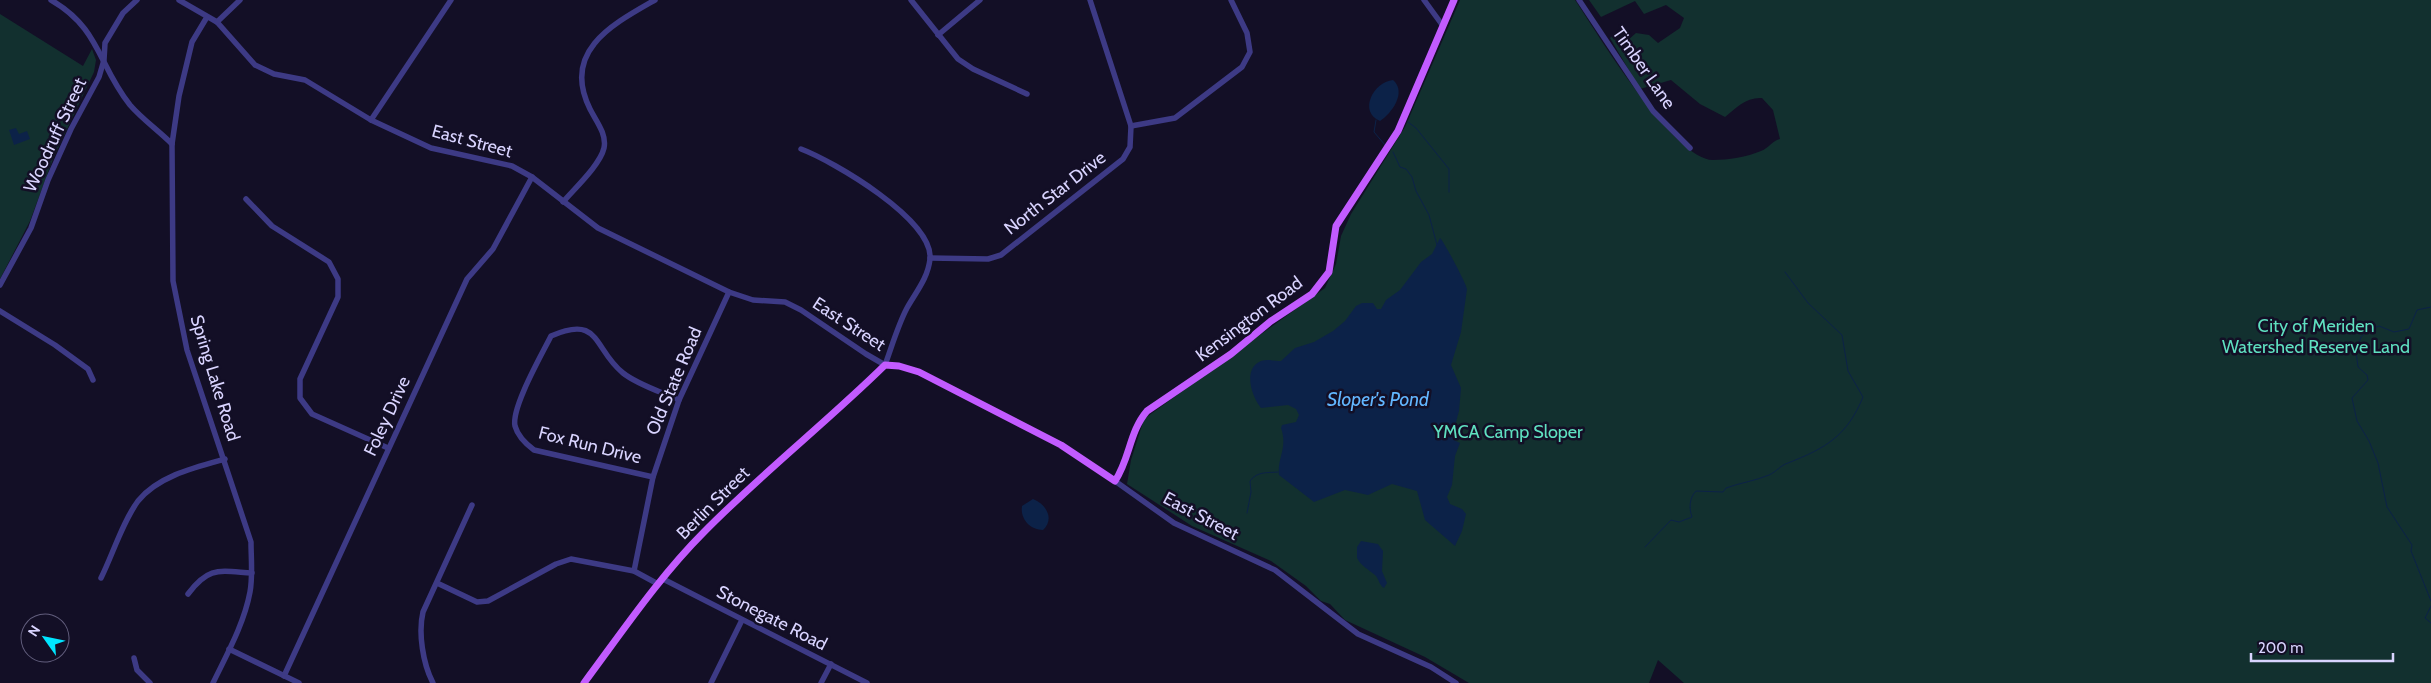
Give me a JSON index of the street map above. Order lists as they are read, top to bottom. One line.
{"streets":{"main road":["East Street","Kensington Road","Berlin Street"],"street":["Timber Lane","Woodruff Street","North Star Drive","Spring Lake Road","Old State Road","Foley Drive","Fox Run Drive","Stonegate Road"]},"crossings":[["East Street","Kensington Road"],["East Street","Old State Road"],["East Street","Foley Drive"],["East Street","Berlin Street"],["Old State Road","Fox Run Drive"],["Old State Road","Stonegate Road"],["Berlin Street","Stonegate Road"]],"water":["Sloper's Pond"],"parks":["City of Meriden Watershed Reserve Land","YMCA Camp Sloper"],"scale_bar":"200 m","north":"top left"}
